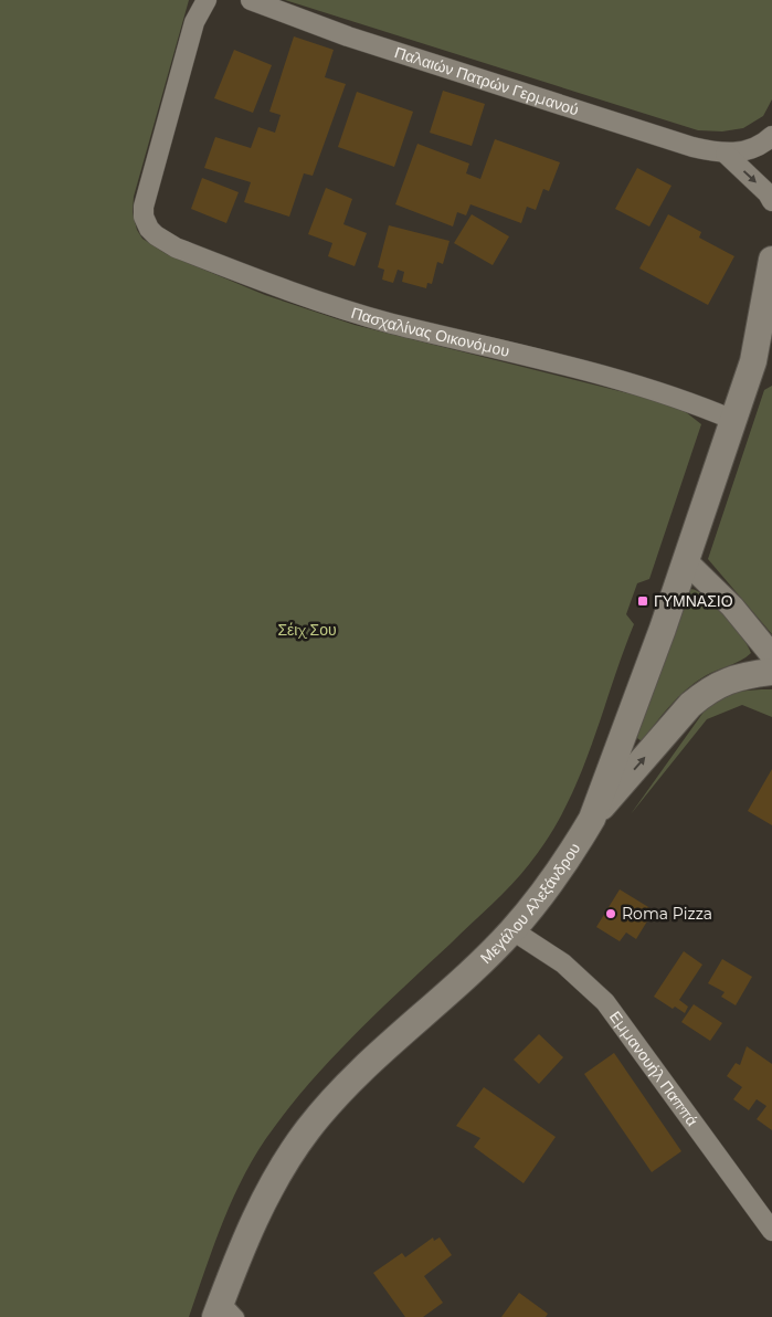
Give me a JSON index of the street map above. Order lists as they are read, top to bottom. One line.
{"streets":{"main road":["Μεγάλου Αλεξάνδρου"],"street":["Παλαιών Πατρών Γερμανού","Πασχαλίνας Οικονόμου","Εμμανουήλ Παππά"]},"crossings":[["Πασχαλίνας Οικονόμου","Μεγάλου Αλεξάνδρου"],["Μεγάλου Αλεξάνδρου","Εμμανουήλ Παππά"]],"parks":["Σέιχ Σου"],"places":{"transit":["ΓΥΜΝΑΣΙΟ"],"other":["Roma Pizza"]}}
